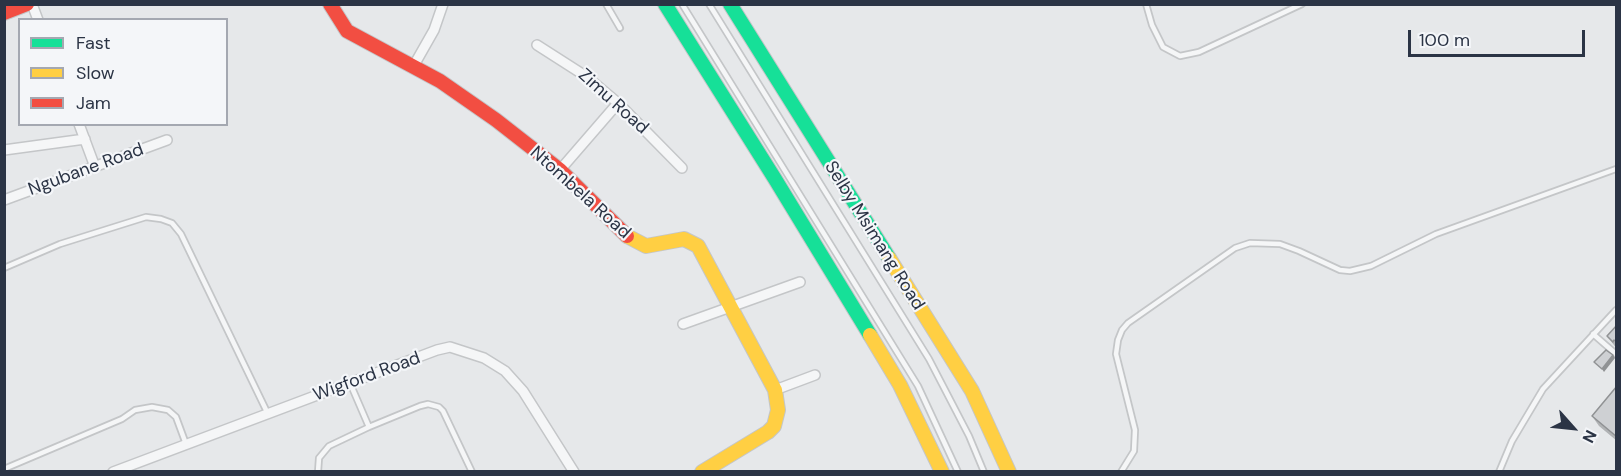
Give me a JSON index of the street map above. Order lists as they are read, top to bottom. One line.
{"streets":{"main road":["Ntombela Road","Selby Msimang Road"],"street":["Zimu Road","Ngubane Road","Wigford Road"]},"legend":["Fast","Slow","Jam"],"scale_bar":"100 m","north":"bottom right"}
